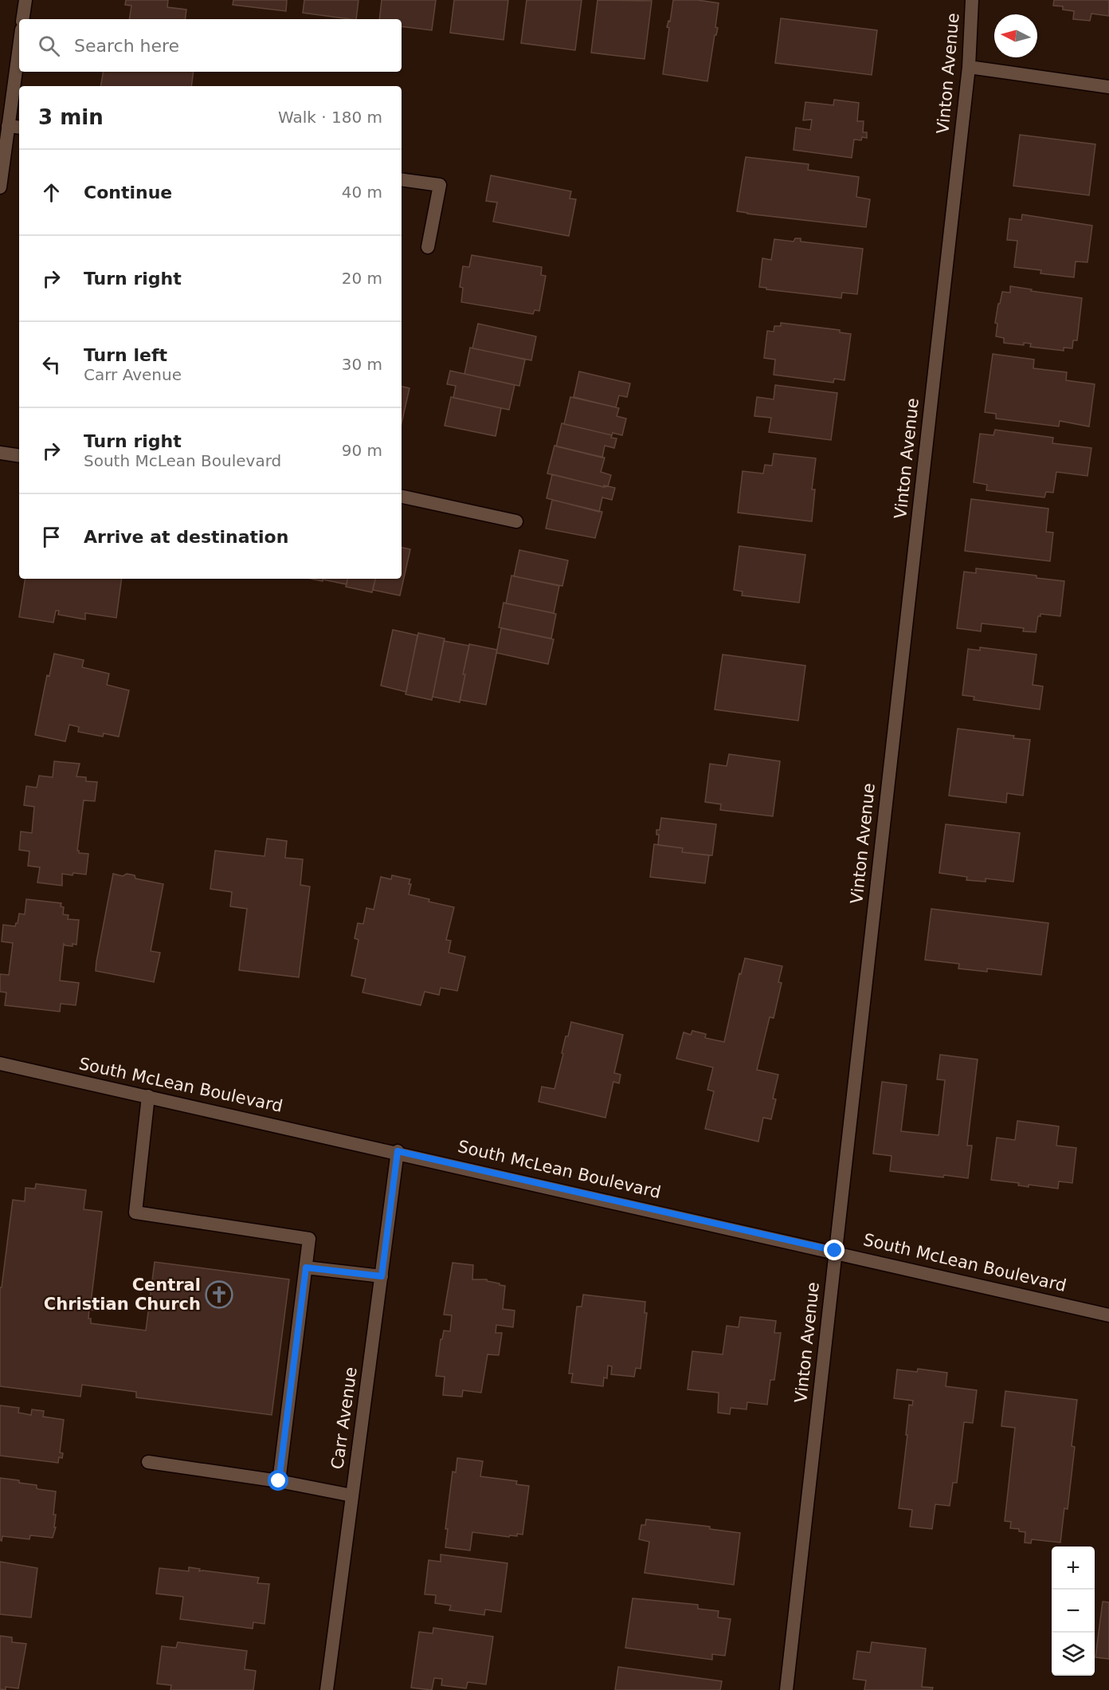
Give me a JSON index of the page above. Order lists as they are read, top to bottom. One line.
{"streets":{"street":["Vinton Avenue","South McLean Boulevard","Carr Avenue"]},"crossings":[["Vinton Avenue","South McLean Boulevard"],["South McLean Boulevard","Carr Avenue"]],"places":{"church":["Central Christian Church"]},"north":"left","page":{"search":"Search here","heading":["3 min","Walk · 180 m"],"list":[["Continue","40 m"],["Turn right","20 m"],["Turn left","Carr Avenue","30 m"],["Turn right","South McLean Boulevard","90 m"],"Arrive at destination"],"map_buttons":["+","−"]}}
